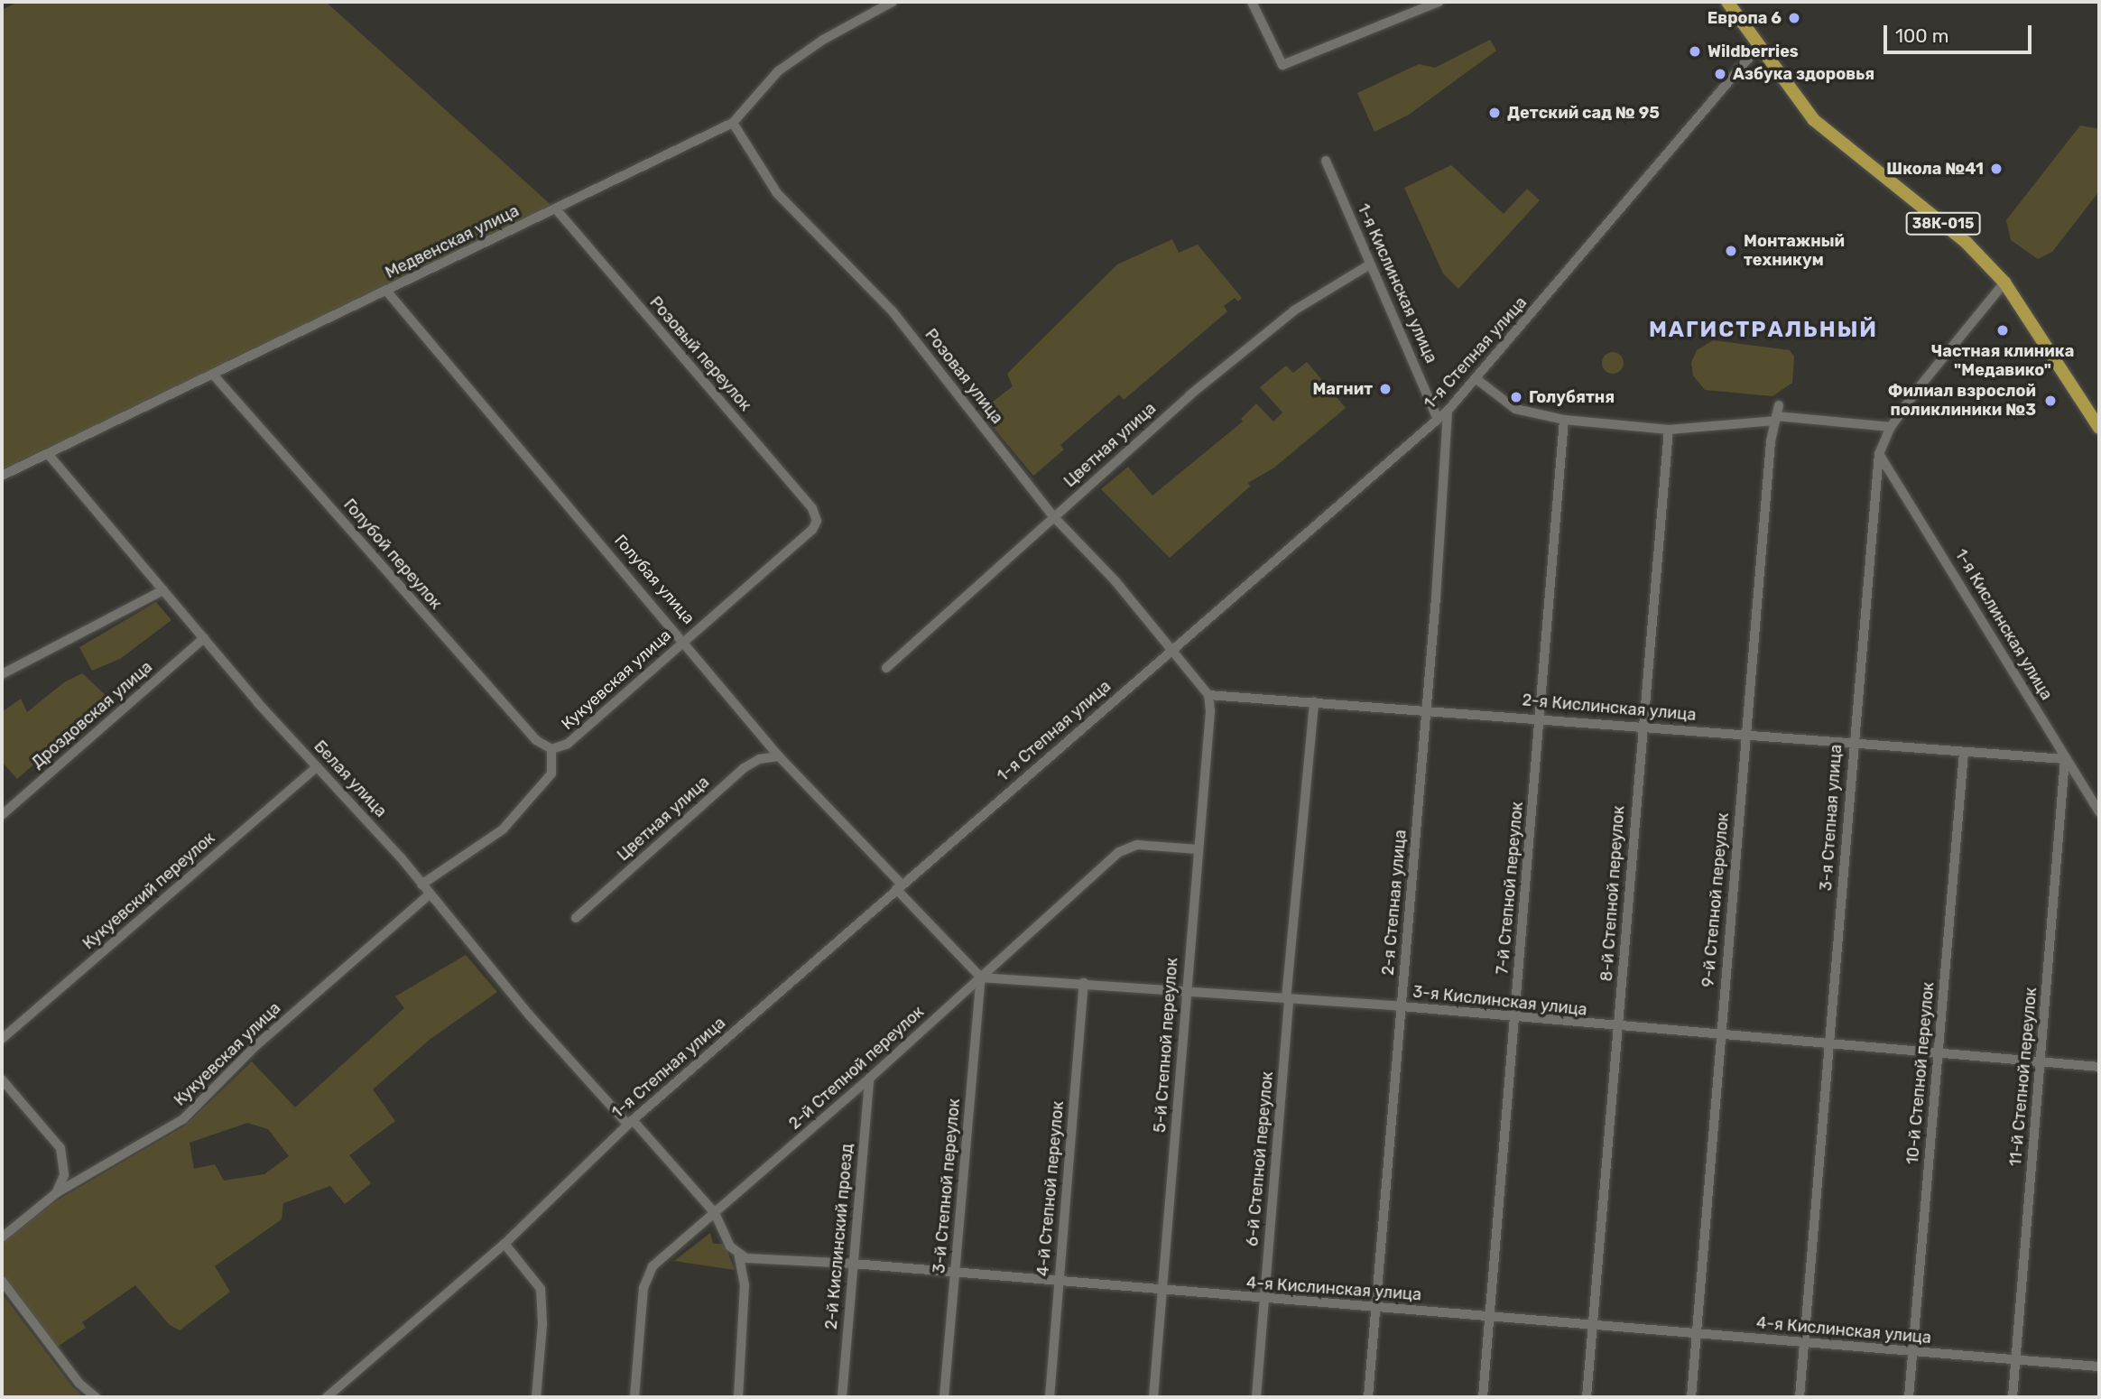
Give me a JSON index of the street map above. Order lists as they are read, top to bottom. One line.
{"streets":{"main road":["38К-015"],"street":["Медвенская улица","1-я Кислинская улица","1-я Степная улица","Розовый переулок","Розовая улица","Цветная улица","Голубой переулок","Голубая улица","Кукуевская улица","2-я Кислинская улица","Дроздовская улица","Белая улица","3-я Степная улица","7-й Степной переулок","Кукуевский переулок","8-й Степной переулок","9-й Степной переулок","2-я Степная улица","3-я Кислинская улица","5-й Степной переулок","2-й Степной переулок","10-й Степной переулок","11-й Степной переулок","6-й Степной переулок","3-й Степной переулок","4-й Степной переулок","2-й Кислинский проезд","4-я Кислинская улица"]},"crossings":[["38К-015","1-я Степная улица"],["38К-015","3-я Степная улица"],["Медвенская улица","Розовый переулок"],["Медвенская улица","Розовая улица"],["Медвенская улица","Голубой переулок"],["Медвенская улица","Голубая улица"],["Медвенская улица","Белая улица"],["1-я Кислинская улица","1-я Степная улица"],["1-я Кислинская улица","Цветная улица"],["1-я Кислинская улица","2-я Кислинская улица"],["1-я Кислинская улица","3-я Степная улица"],["1-я Кислинская улица","11-й Степной переулок"],["1-я Степная улица","Розовая улица"],["1-я Степная улица","Голубая улица"],["1-я Степная улица","Белая улица"],["1-я Степная улица","2-я Степная улица"],["Розовый переулок","Кукуевская улица"],["Розовая улица","Цветная улица"],["Цветная улица","Голубая улица"],["Голубой переулок","Кукуевская улица"],["Голубая улица","Кукуевская улица"],["Кукуевская улица","Белая улица"],["2-я Кислинская улица","3-я Степная улица"],["2-я Кислинская улица","7-й Степной переулок"],["2-я Кислинская улица","8-й Степной переулок"],["2-я Кислинская улица","9-й Степной переулок"],["2-я Кислинская улица","2-я Степная улица"],["2-я Кислинская улица","5-й Степной переулок"],["2-я Кислинская улица","10-й Степной переулок"],["2-я Кислинская улица","11-й Степной переулок"],["2-я Кислинская улица","6-й Степной переулок"],["Дроздовская улица","Белая улица"],["Белая улица","Кукуевский переулок"],["3-я Степная улица","3-я Кислинская улица"],["3-я Степная улица","4-я Кислинская улица"],["7-й Степной переулок","3-я Кислинская улица"],["7-й Степной переулок","4-я Кислинская улица"],["8-й Степной переулок","3-я Кислинская улица"],["8-й Степной переулок","4-я Кислинская улица"],["9-й Степной переулок","3-я Кислинская улица"],["9-й Степной переулок","4-я Кислинская улица"],["2-я Степная улица","3-я Кислинская улица"],["2-я Степная улица","4-я Кислинская улица"],["3-я Кислинская улица","5-й Степной переулок"],["3-я Кислинская улица","2-й Степной переулок"],["3-я Кислинская улица","10-й Степной переулок"],["3-я Кислинская улица","11-й Степной переулок"],["3-я Кислинская улица","6-й Степной переулок"],["3-я Кислинская улица","3-й Степной переулок"],["3-я Кислинская улица","4-й Степной переулок"],["5-й Степной переулок","2-й Степной переулок"],["5-й Степной переулок","4-я Кислинская улица"],["2-й Степной переулок","3-й Степной переулок"],["2-й Степной переулок","2-й Кислинский проезд"],["10-й Степной переулок","4-я Кислинская улица"],["11-й Степной переулок","4-я Кислинская улица"],["6-й Степной переулок","4-я Кислинская улица"],["3-й Степной переулок","4-я Кислинская улица"],["4-й Степной переулок","4-я Кислинская улица"],["2-й Кислинский проезд","4-я Кислинская улица"]],"districts":["МАГИСТРАЛЬНЫЙ"],"places":["Европа 6","Wildberries","Азбука здоровья","Детский сад № 95","Школа №41","Монтажный техникум","Частная клиника \"Медавико\"","Магнит","Голубятня","Филиал взрослой поликлиники №3"],"scale_bar":"100 m"}
